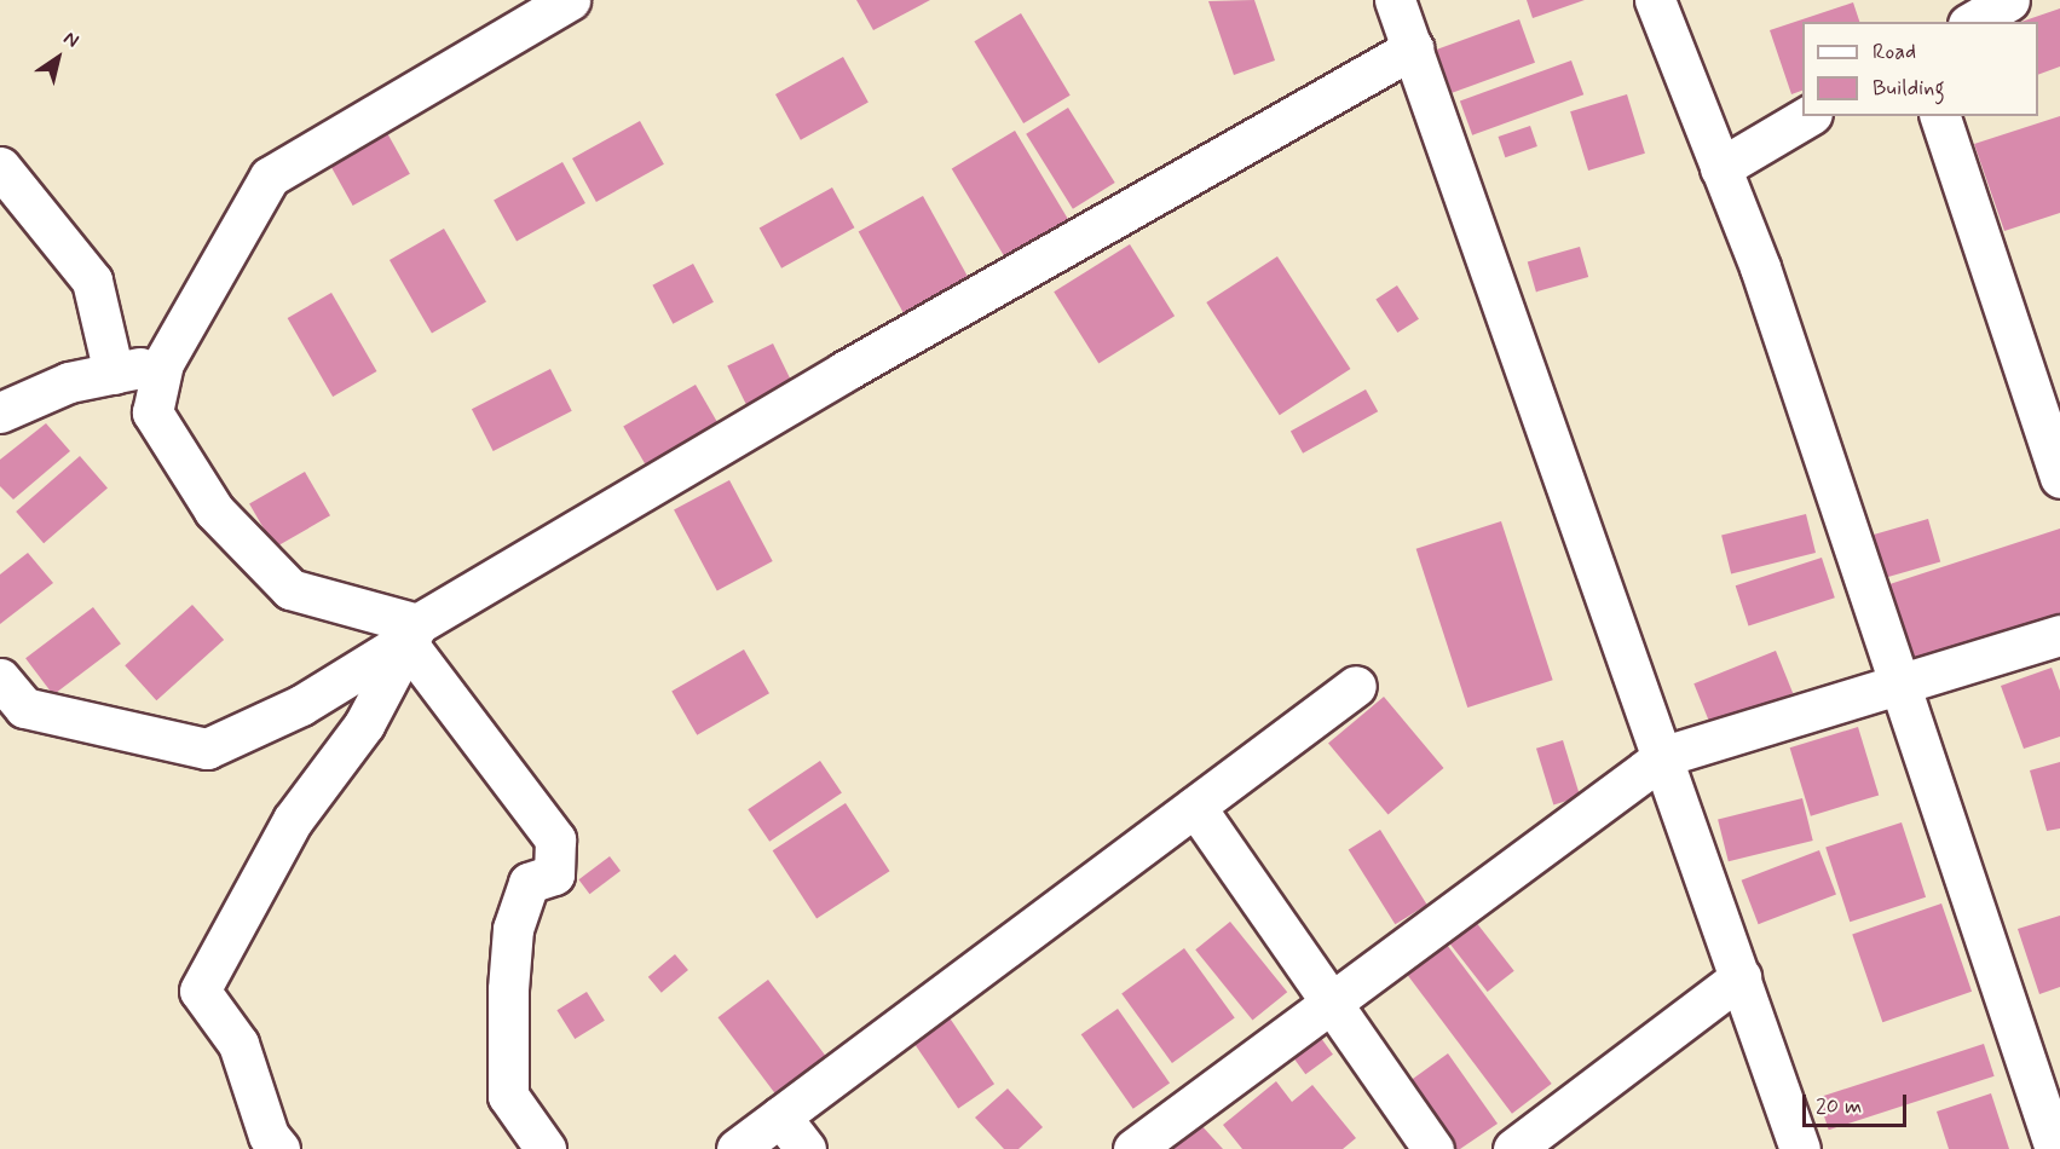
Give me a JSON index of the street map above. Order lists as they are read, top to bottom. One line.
{"legend":["Road","Building"],"scale_bar":"20 m","north":"top right"}
